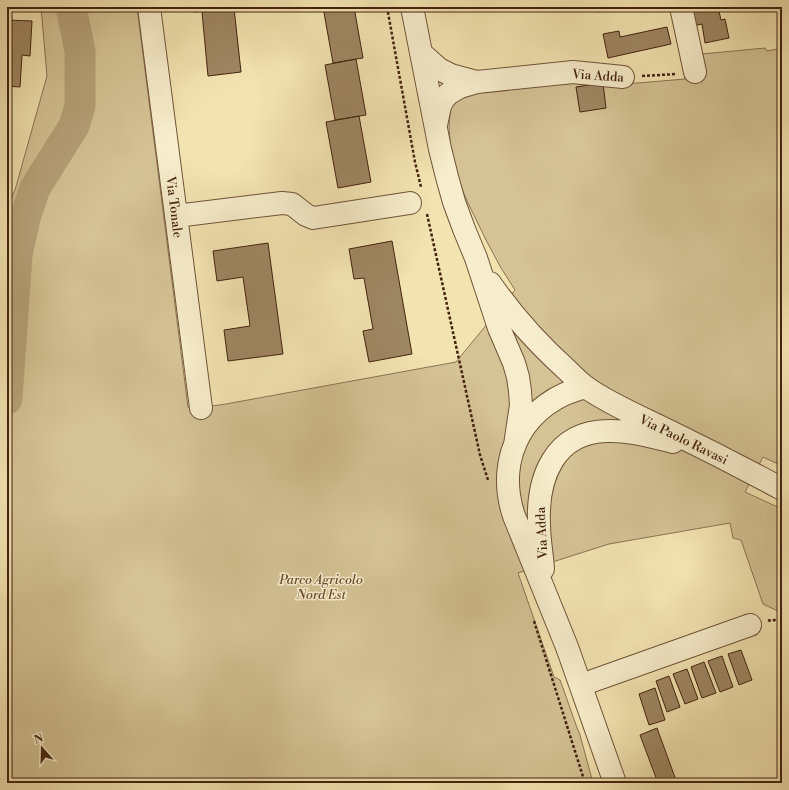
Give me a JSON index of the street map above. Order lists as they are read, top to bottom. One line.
{"streets":{"street":["Via Adda","Via Tonale","Via Paolo Ravasi"]},"crossings":[["Via Adda","Via Paolo Ravasi"]],"parks":["Parco Agricolo Nord Est"],"north":"top"}
